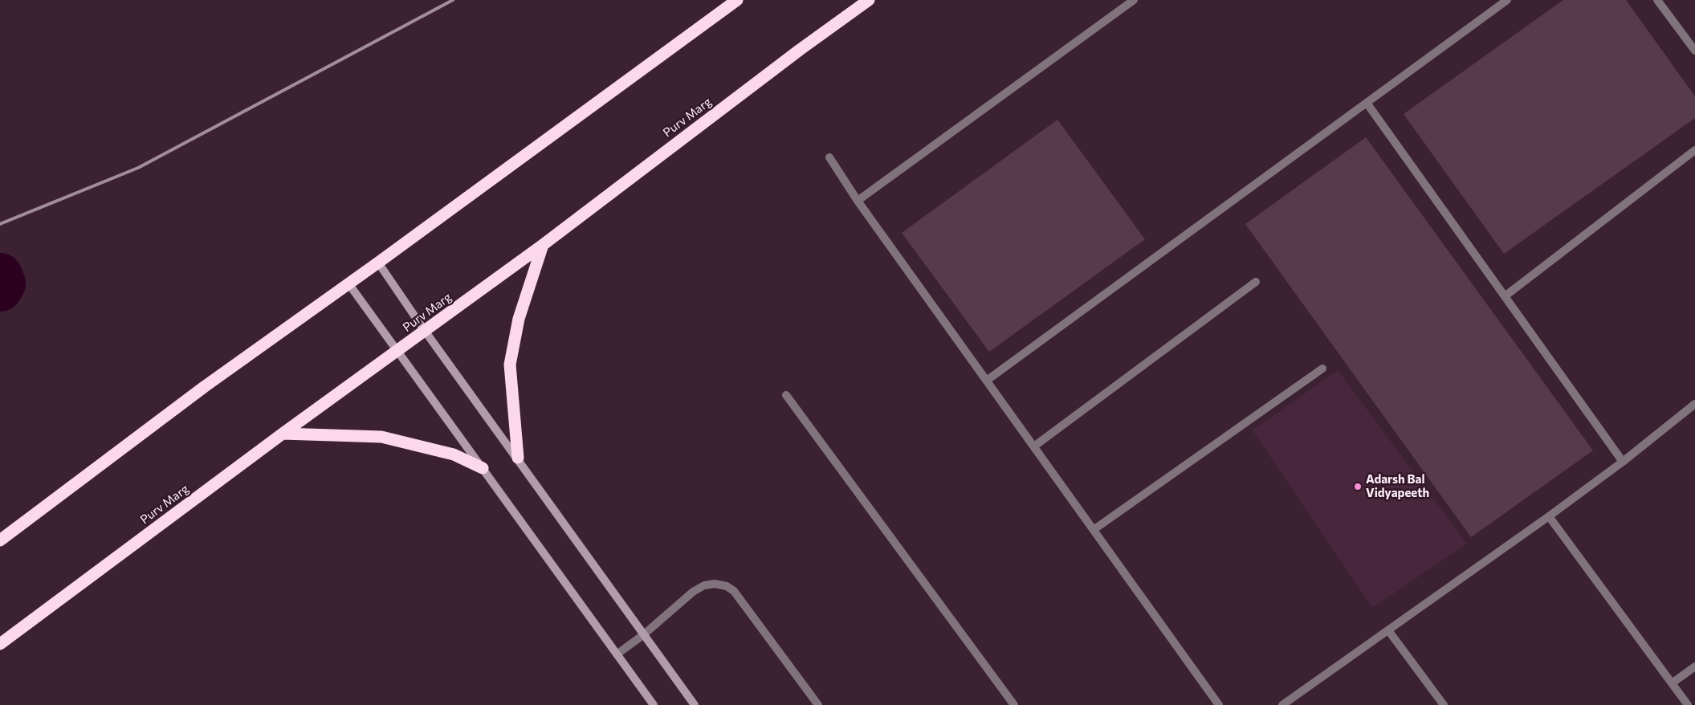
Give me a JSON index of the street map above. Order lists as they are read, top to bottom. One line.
{"streets":{"highway":["Purv Marg"]},"places":["Adarsh Bal Vidyapeeth"]}
